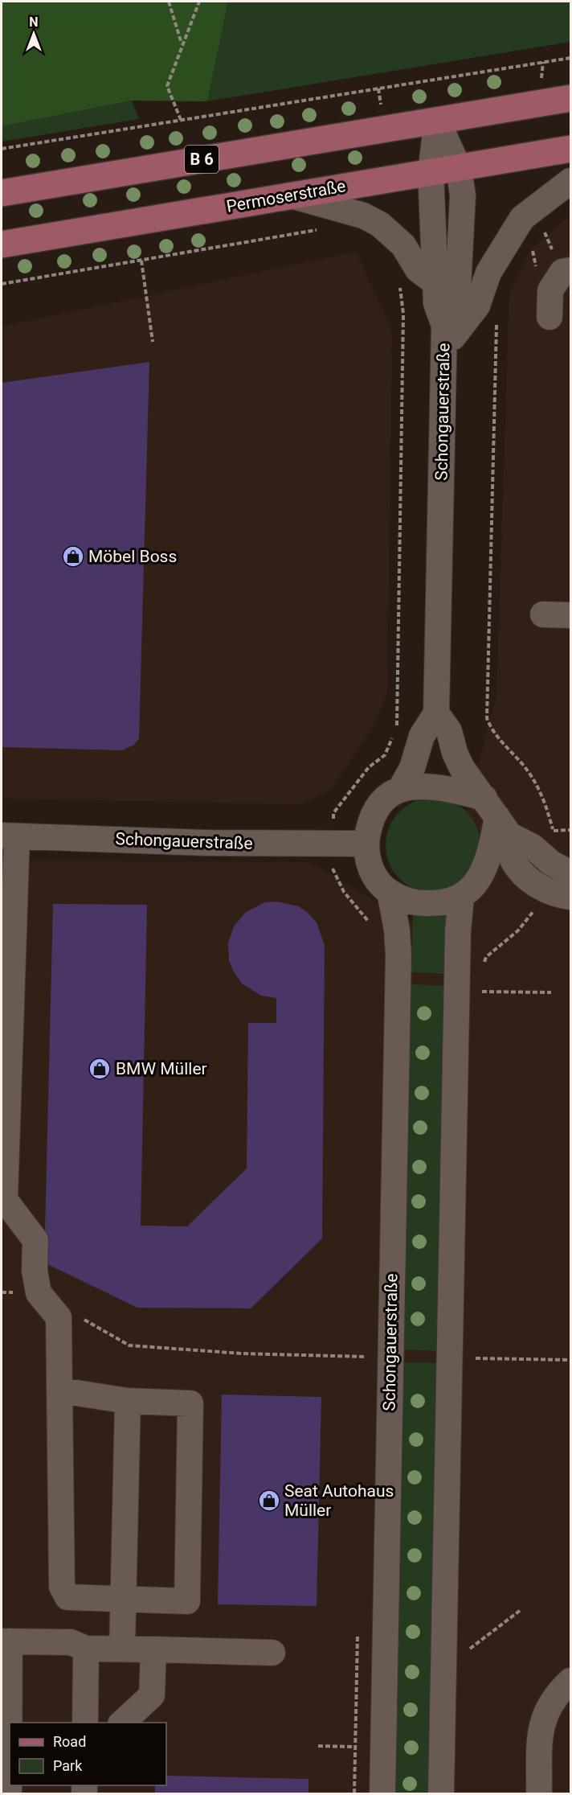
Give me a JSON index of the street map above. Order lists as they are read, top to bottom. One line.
{"streets":{"main road":["B 6","Permoserstraße"],"street":["Schongauerstraße"]},"crossings":[["B 6","Schongauerstraße"],["Permoserstraße","Schongauerstraße"]],"places":{"shop":["Möbel Boss","BMW Müller","Seat Autohaus Müller"]},"legend":["Road","Park"],"north":"top"}
